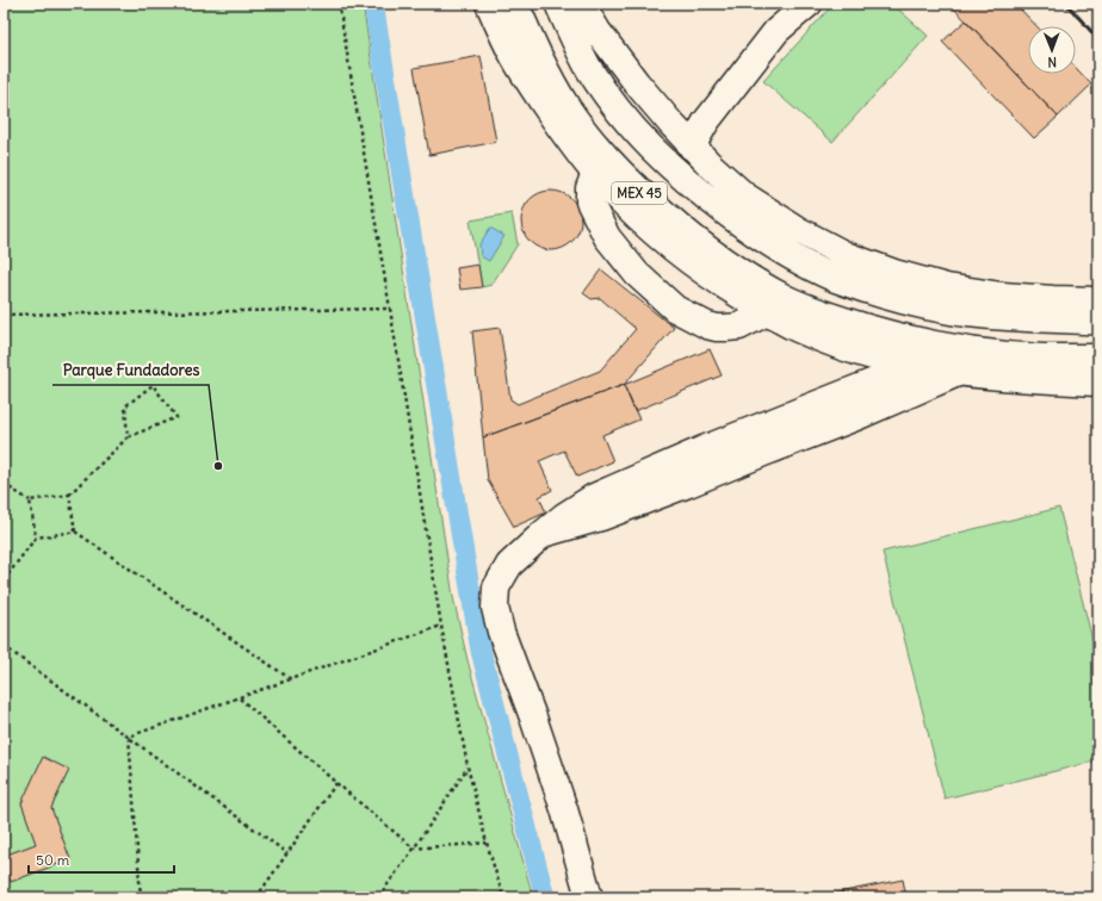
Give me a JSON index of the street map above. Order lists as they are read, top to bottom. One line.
{"streets":{"main road":["MEX 45"]},"places":["Parque Fundadores"],"scale_bar":"50 m","north":"bottom"}
